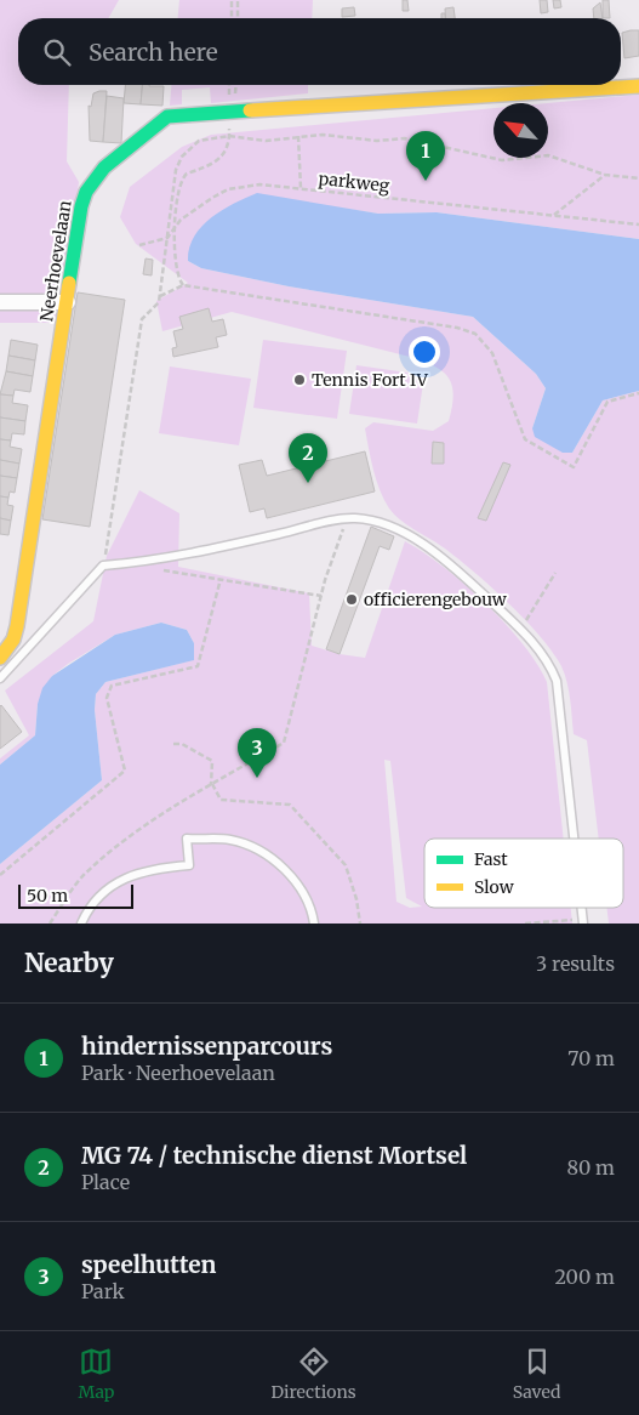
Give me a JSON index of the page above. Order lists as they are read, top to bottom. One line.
{"streets":{"street":["Neerhoevelaan"],"path":["parkweg"]},"places":["Tennis Fort IV","officierengebouw"],"legend":["Fast","Slow"],"scale_bar":"50 m","north":"top left","page":{"search":"Search here","pins":["1","2","3"],"scale":"50 m","heading":["Nearby","3 results"],"list":[{"mark":"1","name":"hindernissenparcours","note":"Park · Neerhoevelaan","value":"70 m"},{"mark":"2","name":"MG 74 / technische dienst Mortsel","note":"Place","value":"80 m"},{"mark":"3","name":"speelhutten","note":"Park","value":"200 m"}],"nav":["Map","Directions","Saved"]}}
